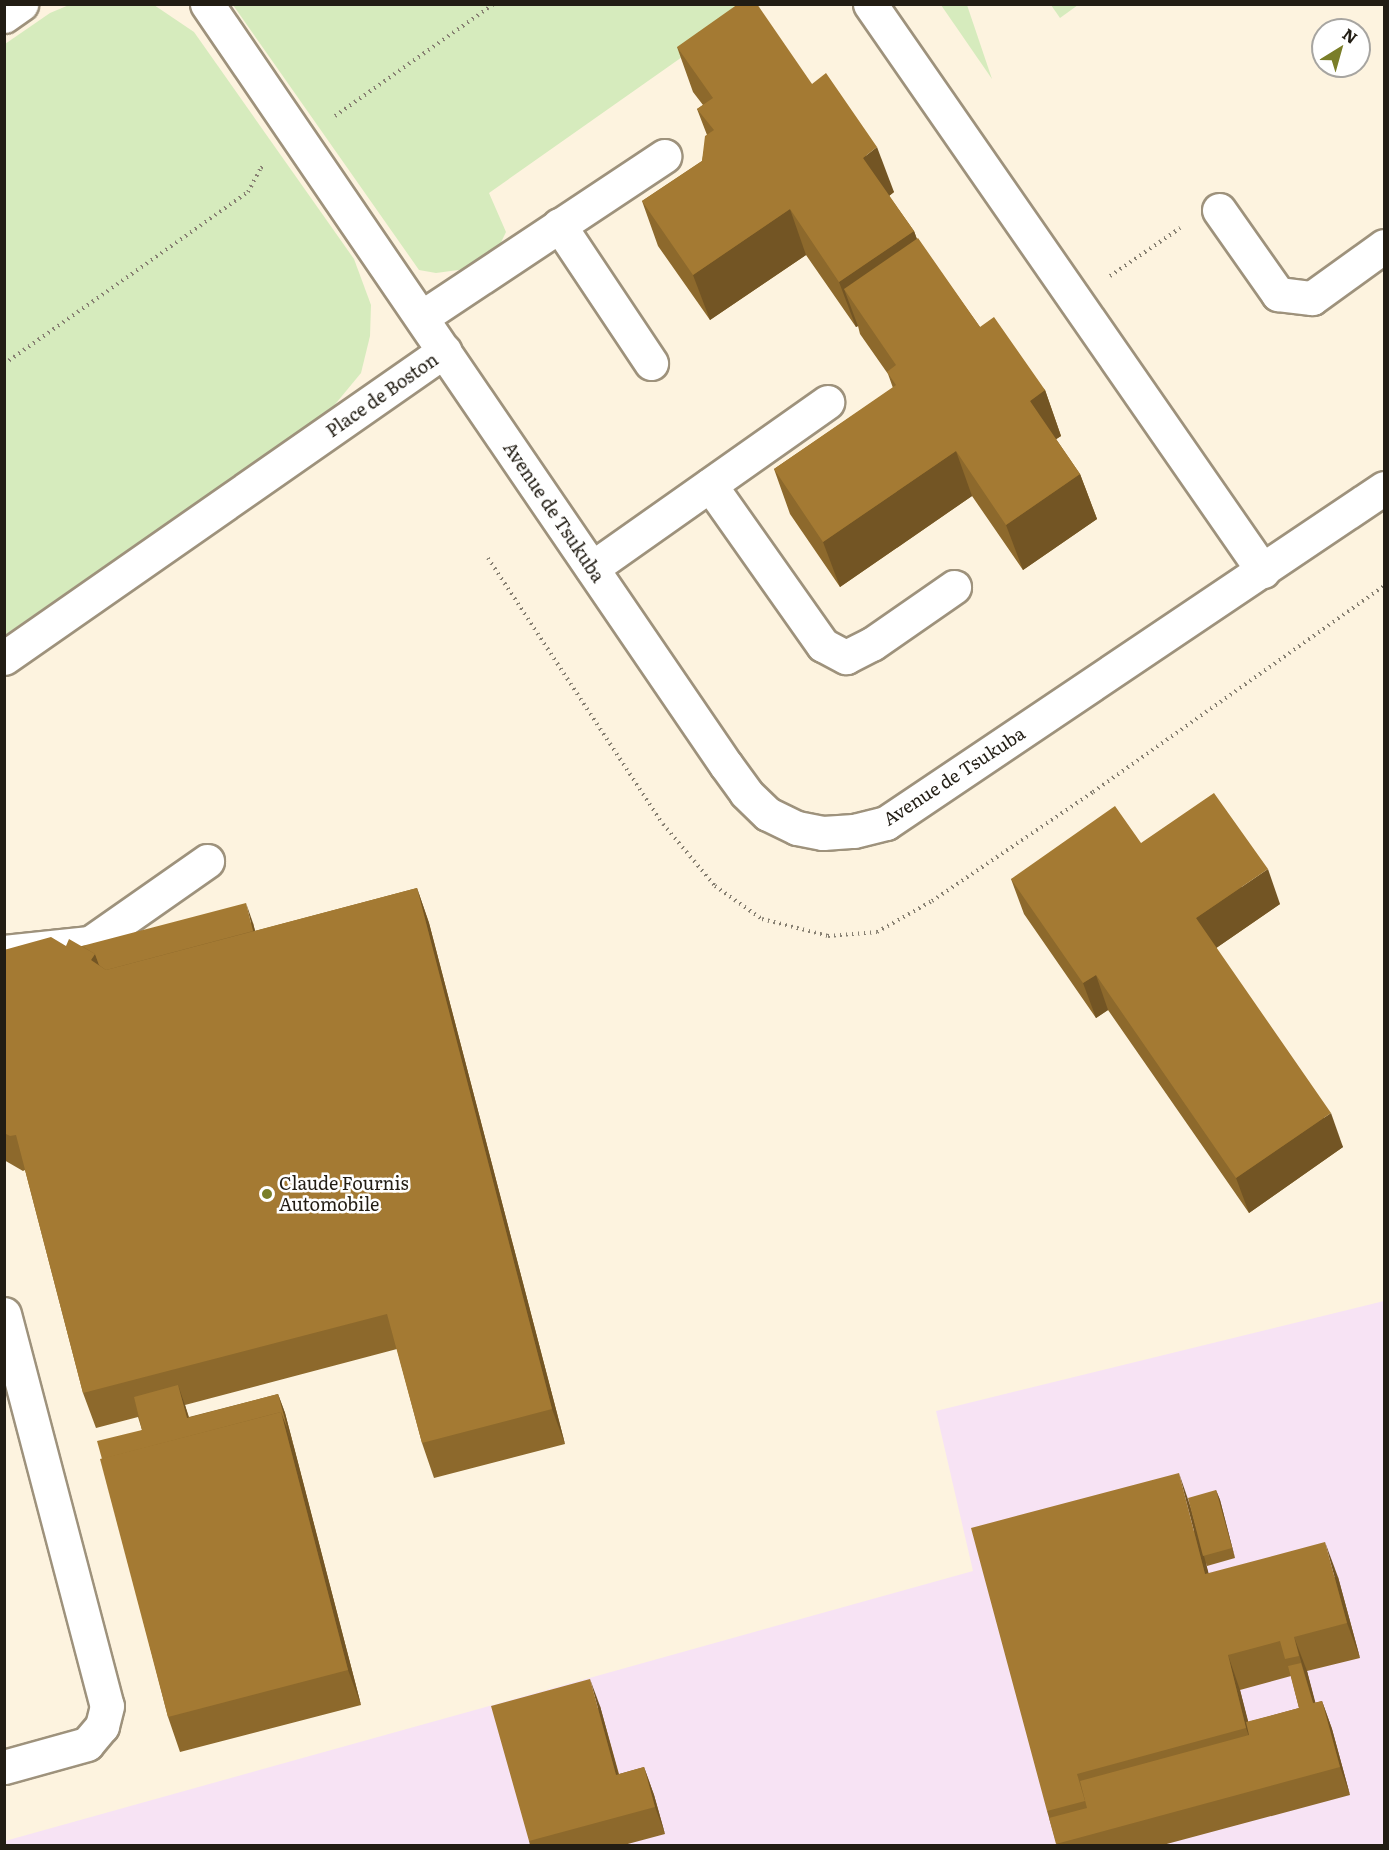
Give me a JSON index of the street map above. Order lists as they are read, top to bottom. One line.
{"streets":{"street":["Place de Boston","Avenue de Tsukuba"]},"crossings":[["Place de Boston","Avenue de Tsukuba"]],"places":["Claude Fournis Automobile"],"north":"top right"}
